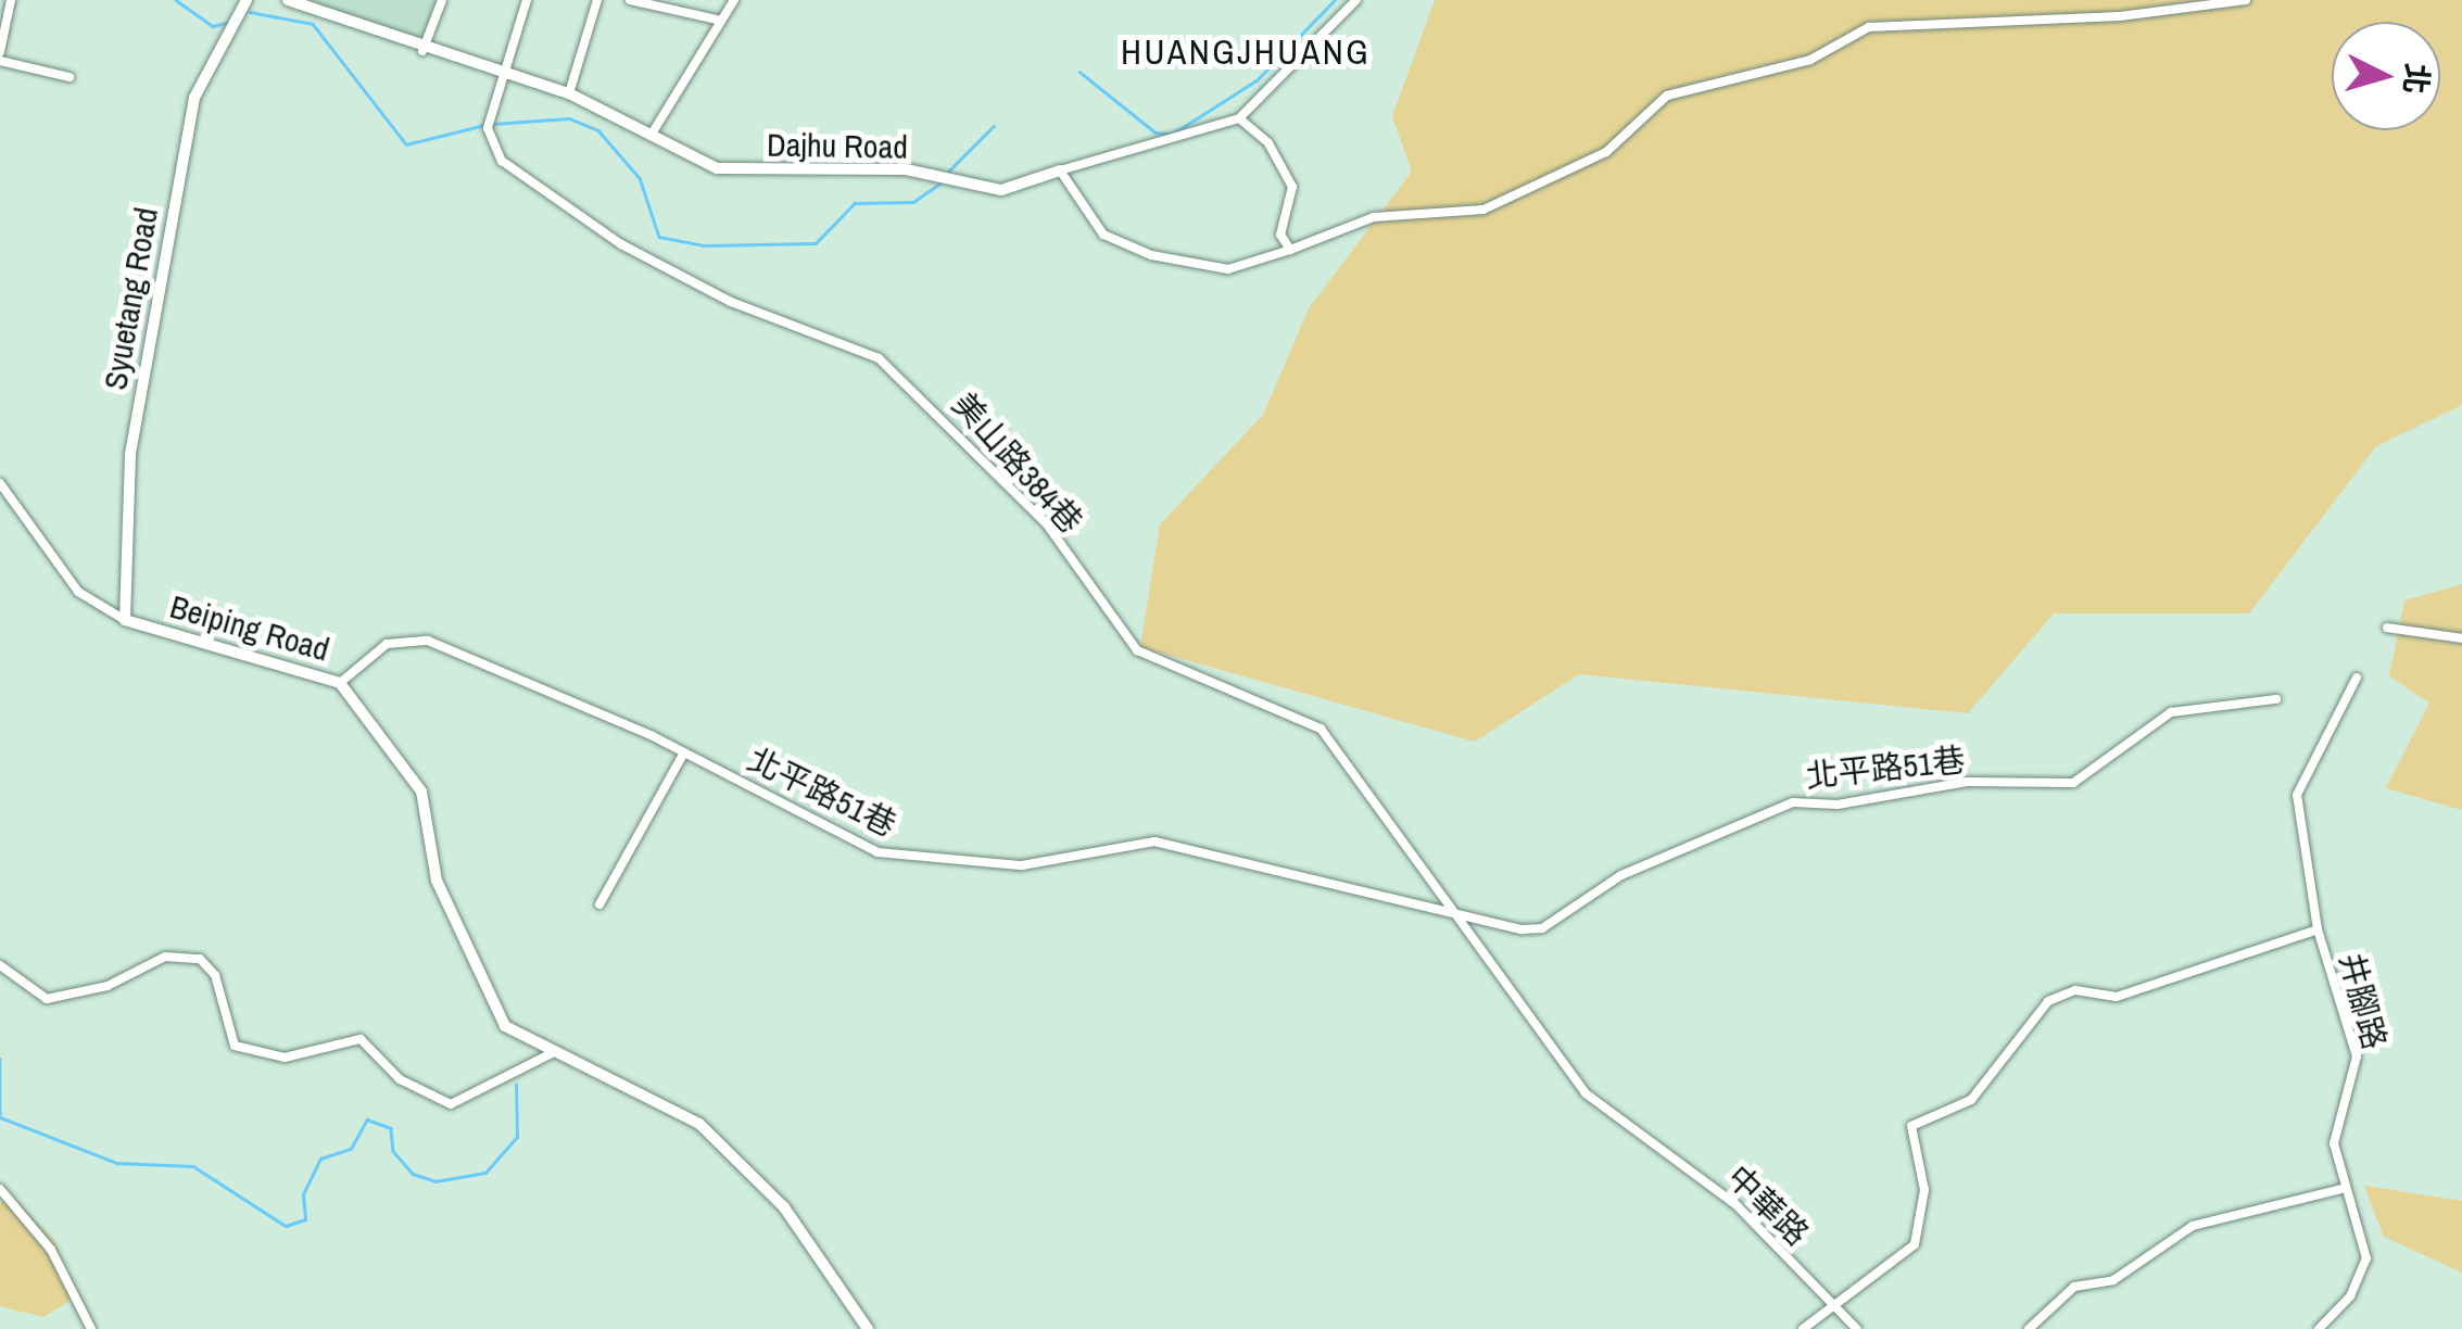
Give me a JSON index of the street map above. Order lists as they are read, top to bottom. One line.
{"streets":{"street":["Dajhu Road","Syuetang Road","美山路384巷","Beiping Road","北平路51巷","井腳路","中華路"]},"crossings":[["Dajhu Road","美山路384巷"],["Syuetang Road","Beiping Road"],["美山路384巷","北平路51巷"],["美山路384巷","中華路"],["Beiping Road","北平路51巷"],["北平路51巷","中華路"]],"districts":["HUANGJHUANG"],"north":"right"}
